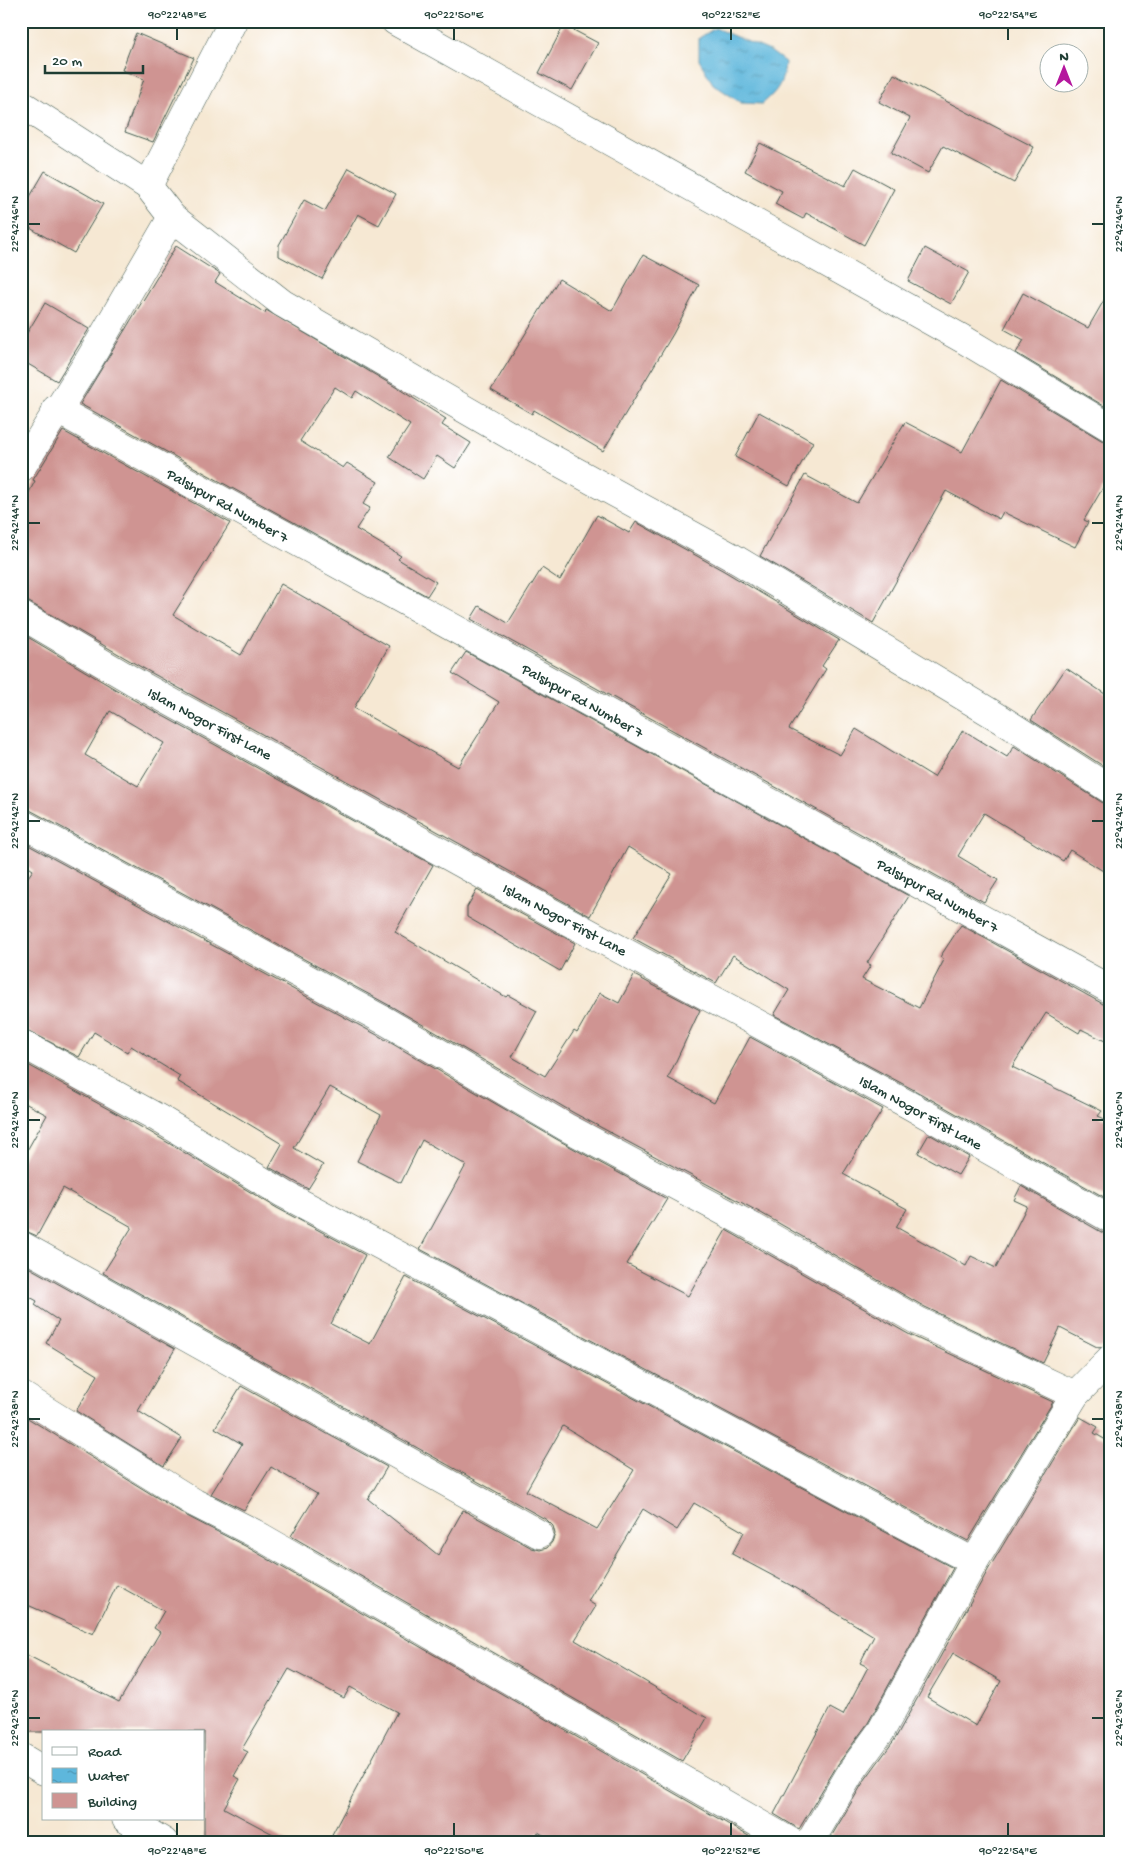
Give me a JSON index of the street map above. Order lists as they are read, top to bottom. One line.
{"streets":{"street":["Palshpur Rd Number 7","Islam Nogor First Lane"]},"legend":["Road","Water","Building"],"scale_bar":"20 m","north":"top","coordinates":["90°22'48\"E","90°22'50\"E","90°22'52\"E","90°22'54\"E","22°42'46\"N","22°42'44\"N","22°42'42\"N","22°42'40\"N","22°42'38\"N","22°42'36\"N"]}
